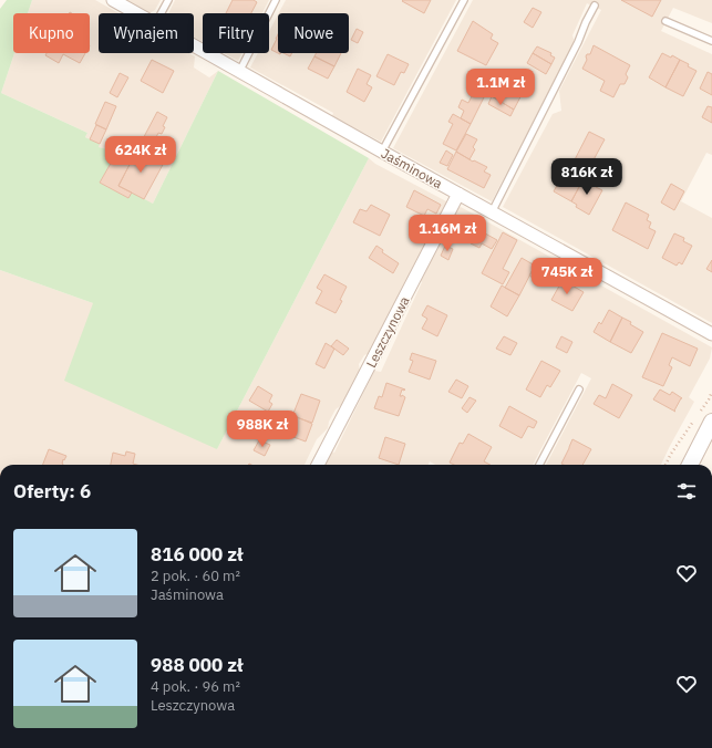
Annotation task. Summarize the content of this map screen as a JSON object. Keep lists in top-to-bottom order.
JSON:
{
  "streets": {
    "street": ["Jaśminowa", "Leszczynowa"]
  },
  "crossings": [
    ["Jaśminowa", "Leszczynowa"]
  ],
  "page": {
    "chip": [
      "Kupno",
      "Wynajem",
      "Filtry",
      "Nowe"
    ],
    "price": [
      "1.1M zł",
      "624K zł",
      "816K zł",
      "1.16M zł",
      "745K zł",
      "988K zł"
    ],
    "heading": "Oferty: 6",
    "list": [
      {
        "name": "816 000 zł",
        "note": "2 pok. · 60 m² · Jaśminowa"
      },
      {
        "name": "988 000 zł",
        "note": "4 pok. · 96 m² · Leszczynowa"
      }
    ]
  }
}
